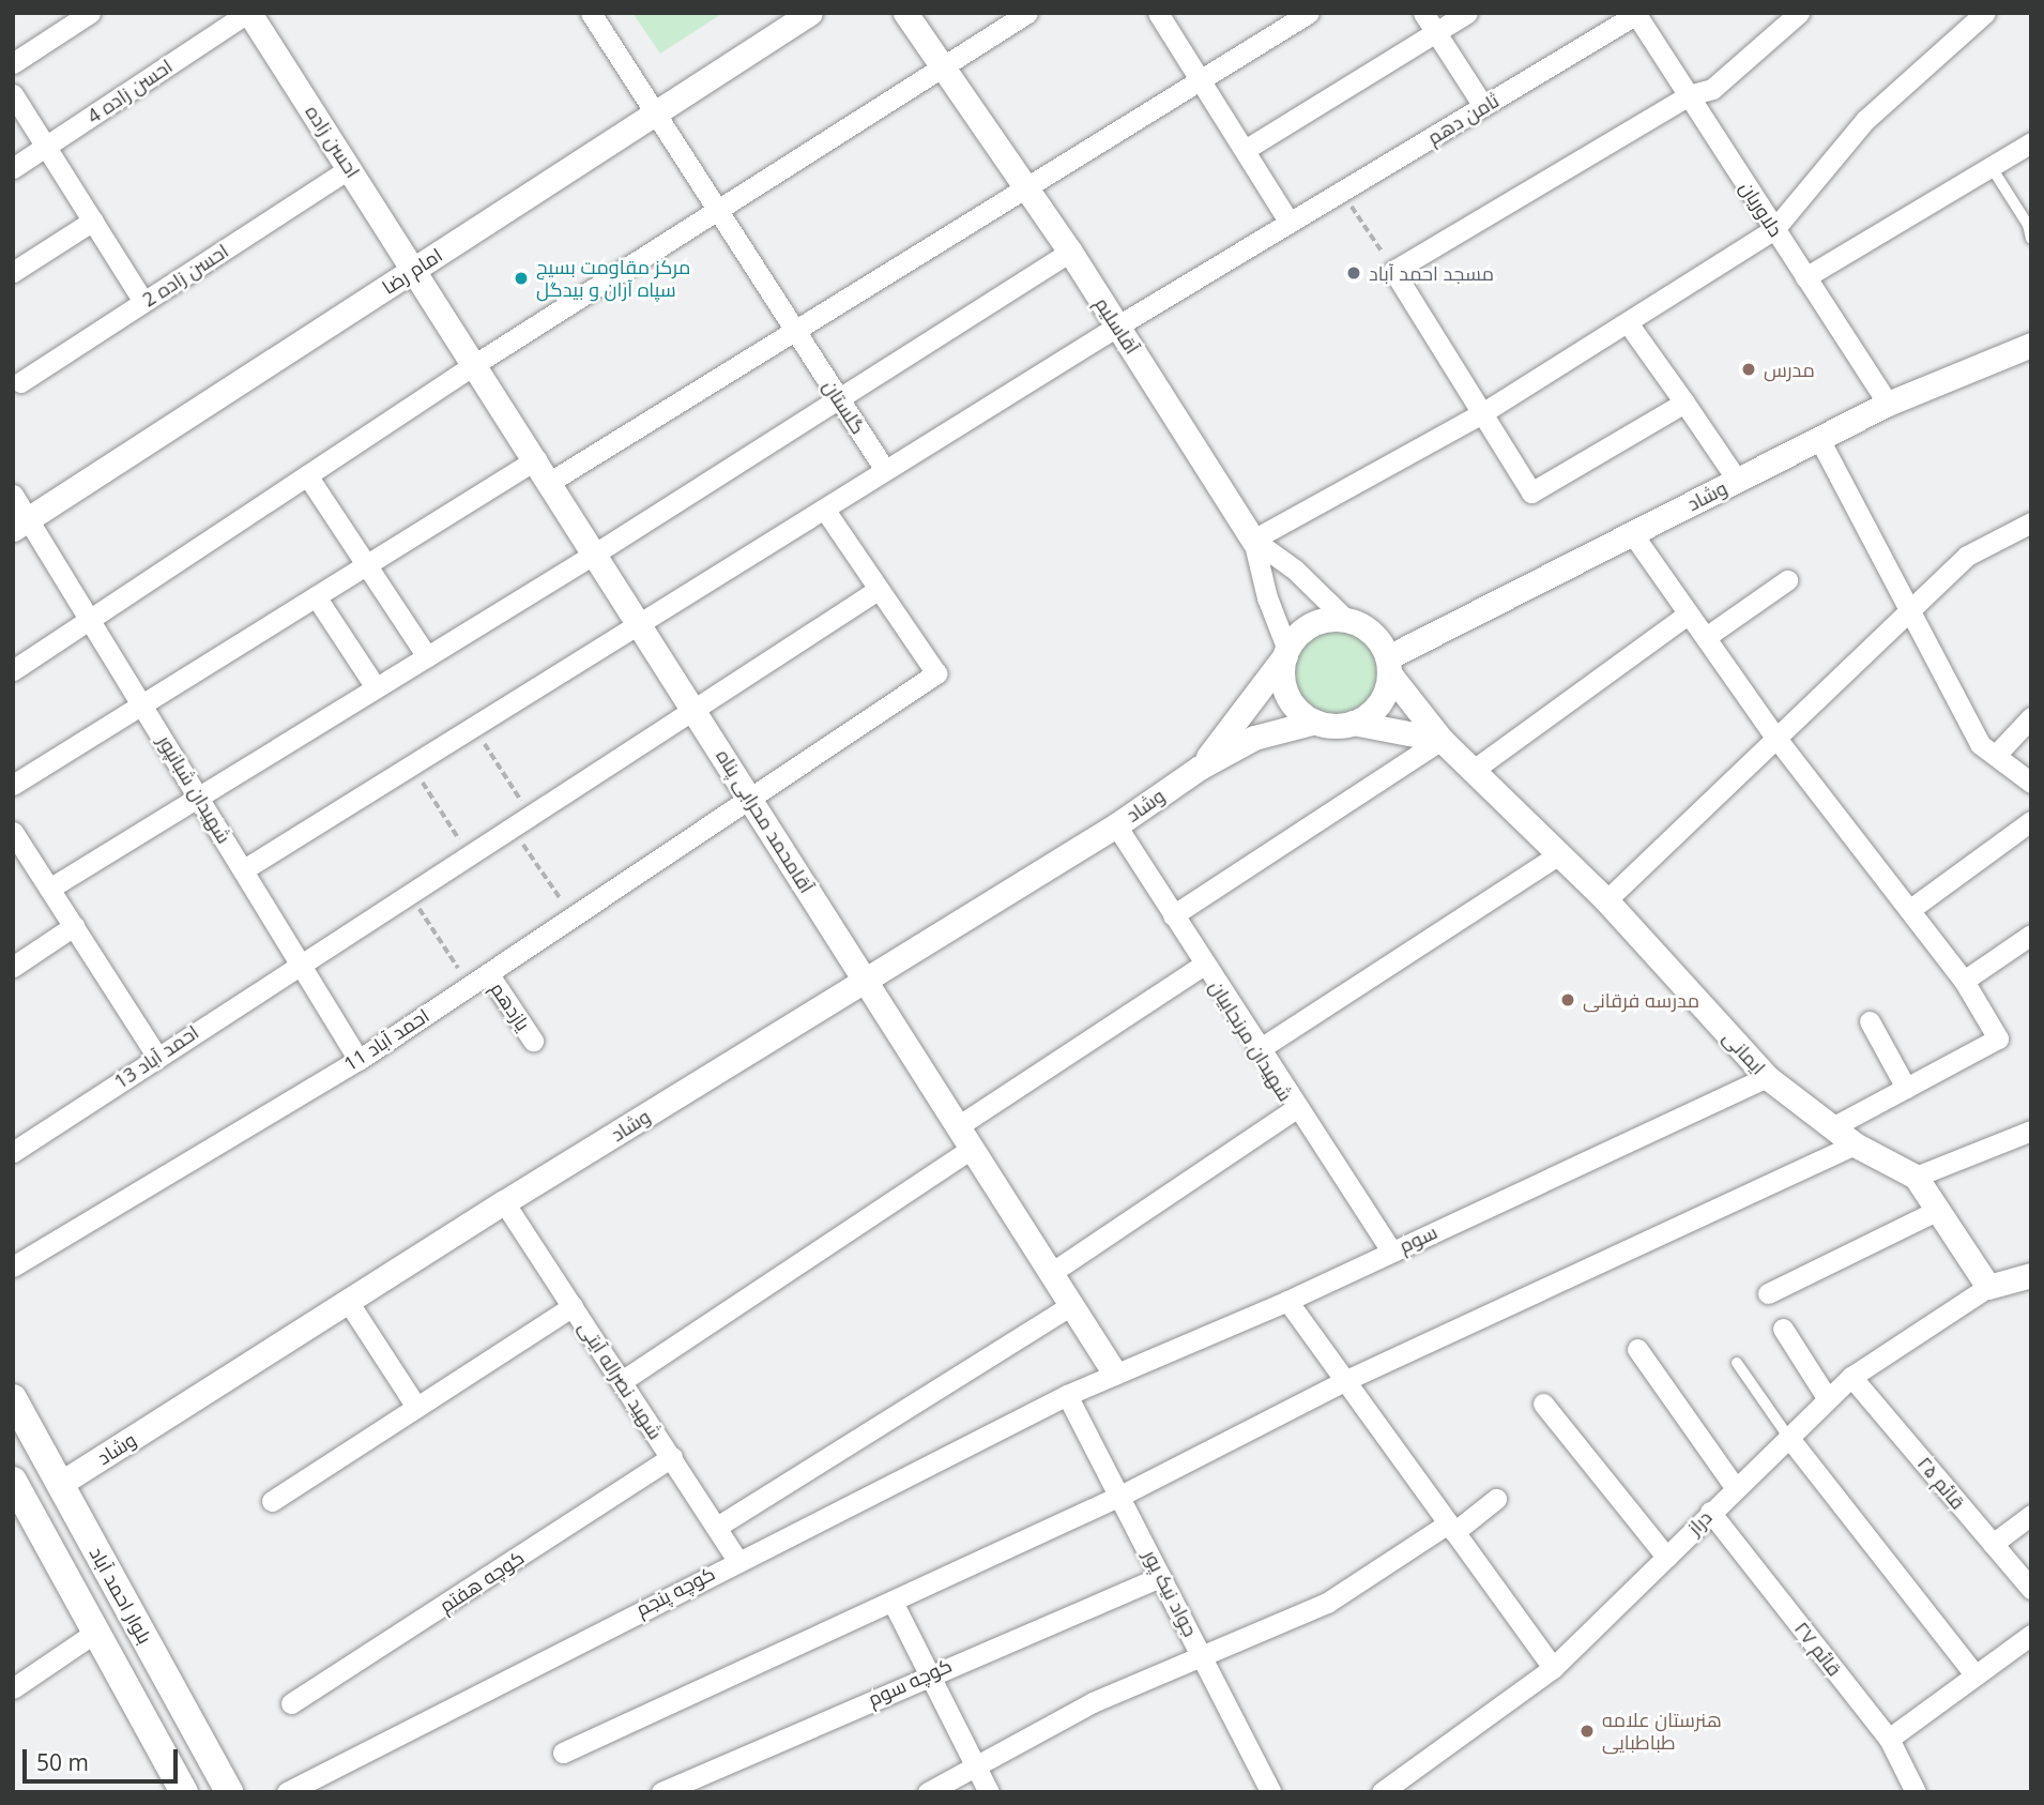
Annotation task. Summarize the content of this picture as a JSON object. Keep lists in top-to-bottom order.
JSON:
{
  "streets": {
    "main road": ["بلوار احمد آباد"],
    "street": [
      "احسن زاده 4",
      "ثامن دهم",
      "احسن زاده",
      "دلاوریان",
      "امام رضا",
      "احسن زاده 2",
      "آقاسلیم",
      "گلستان",
      "وشاد",
      "شهیدان شبانپور",
      "آقامحمد محرابی پناه",
      "یازدهم",
      "احمد آباد 11",
      "شهیدان مرنجابیان",
      "ایمانی",
      "احمد آباد 13",
      "سوم",
      "شهید نصراله آیتی",
      "قائم ۲۵",
      "دراز",
      "کوچه هفتم",
      "کوچه پنجم",
      "جواد نیک پور",
      "قائم ۲۷",
      "کوچه سوم"
    ]
  },
  "crossings": [
    ["احسن زاده 4", "احسن زاده"],
    ["ثامن دهم", "دلاوریان"],
    ["ثامن دهم", "آقاسلیم"],
    ["احسن زاده", "امام رضا"],
    ["احسن زاده", "احسن زاده 2"],
    ["احسن زاده", "آقامحمد محرابی پناه"],
    ["دلاوریان", "وشاد"],
    ["امام رضا", "گلستان"],
    ["امام رضا", "شهیدان شبانپور"],
    ["امام رضا", "آقامحمد محرابی پناه"],
    ["آقاسلیم", "وشاد"],
    ["آقاسلیم", "ایمانی"],
    ["وشاد", "آقامحمد محرابی پناه"],
    ["وشاد", "شهیدان مرنجابیان"],
    ["وشاد", "ایمانی"],
    ["وشاد", "شهید نصراله آیتی"],
    ["وشاد", "بلوار احمد آباد"],
    ["شهیدان شبانپور", "احمد آباد 11"],
    ["شهیدان شبانپور", "احمد آباد 13"],
    ["آقامحمد محرابی پناه", "احمد آباد 11"],
    ["آقامحمد محرابی پناه", "احمد آباد 13"],
    ["آقامحمد محرابی پناه", "سوم"],
    ["یازدهم", "احمد آباد 11"],
    ["احمد آباد 11", "احمد آباد 13"],
    ["شهیدان مرنجابیان", "سوم"],
    ["ایمانی", "سوم"],
    ["ایمانی", "دراز"],
    ["سوم", "کوچه پنجم"],
    ["سوم", "جواد نیک پور"],
    ["شهید نصراله آیتی", "کوچه هفتم"],
    ["شهید نصراله آیتی", "کوچه پنجم"],
    ["قائم ۲۵", "دراز"],
    ["دراز", "قائم ۲۷"],
    ["کوچه پنجم", "جواد نیک پور"],
    ["جواد نیک پور", "کوچه سوم"]
  ],
  "places": [
    "مسجد احمد آباد",
    "مرکز مقاومت بسیج سپاه آران و بیدگل",
    "مدرس",
    "مدرسه فرقانی",
    "هنرستان علامه طباطبایی"
  ],
  "scale_bar": "50 m"
}
